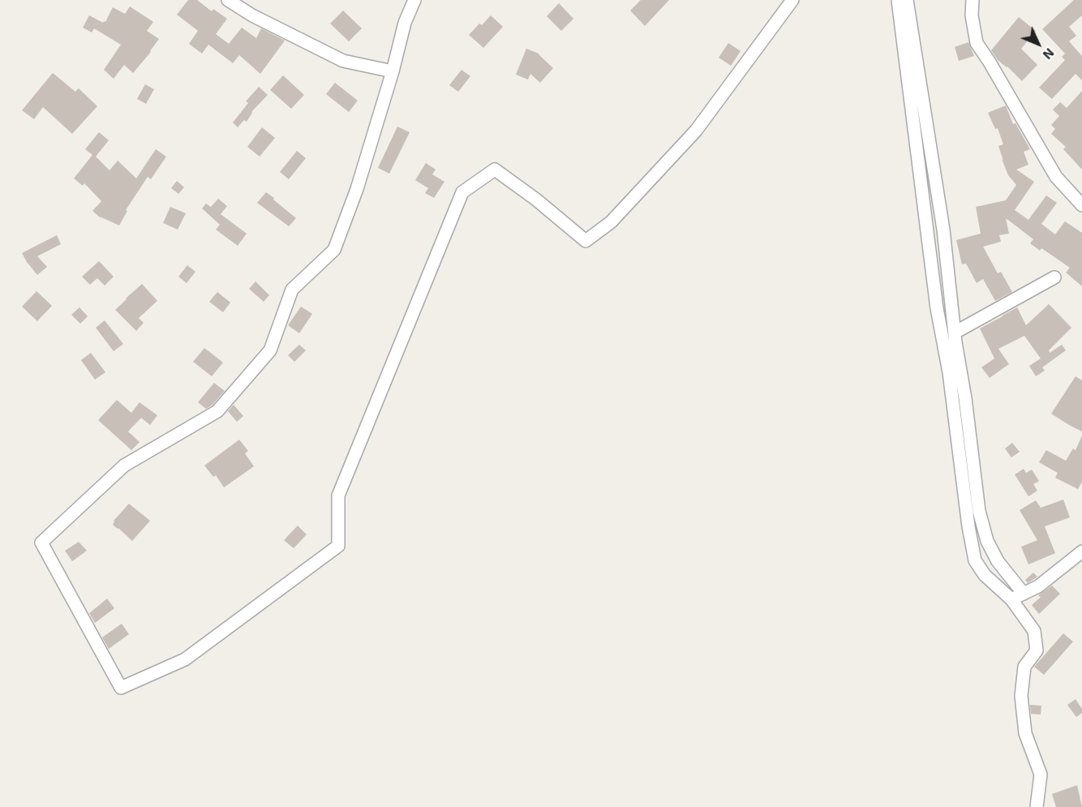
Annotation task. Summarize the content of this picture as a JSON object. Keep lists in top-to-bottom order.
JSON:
{
  "north": "bottom right"
}
